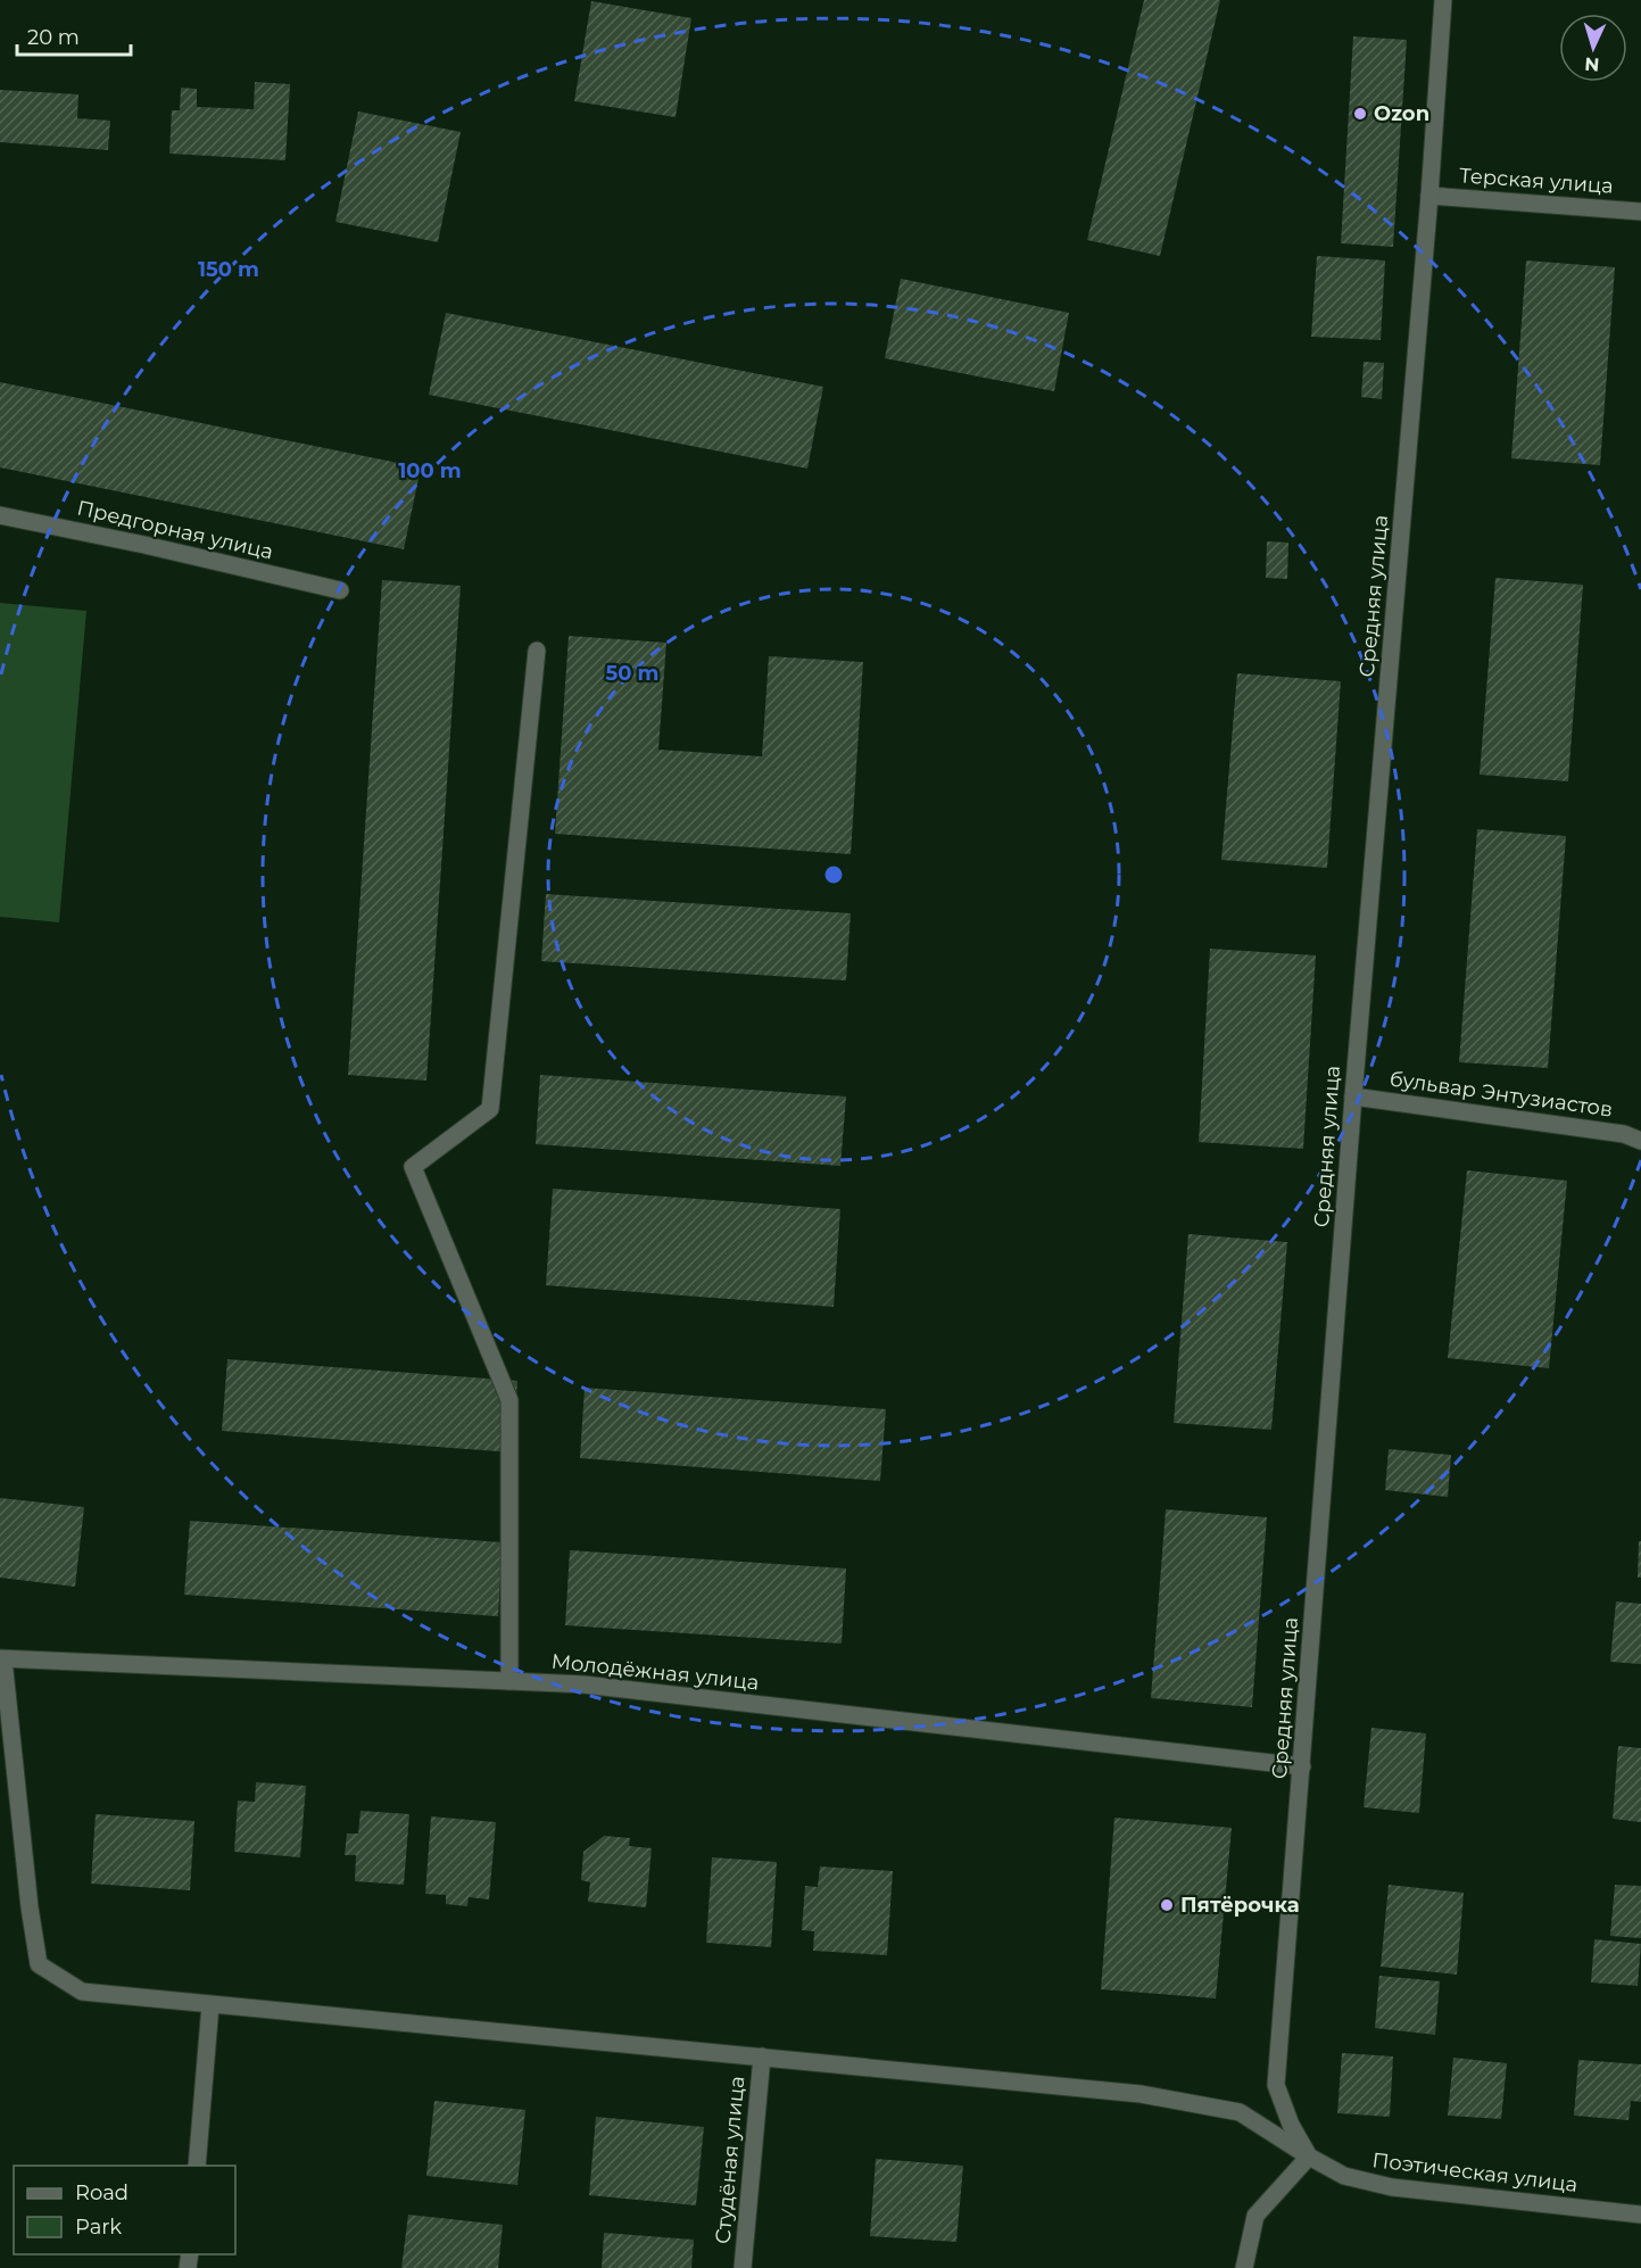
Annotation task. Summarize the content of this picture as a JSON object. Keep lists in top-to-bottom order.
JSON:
{
  "streets": {
    "street": [
      "Терская улица",
      "Предгорная улица",
      "Средняя улица",
      "бульвар Энтузиастов",
      "Молодёжная улица",
      "Студёная улица",
      "Поэтическая улица"
    ]
  },
  "crossings": [
    ["Терская улица", "Средняя улица"],
    ["Средняя улица", "бульвар Энтузиастов"],
    ["Средняя улица", "Молодёжная улица"],
    ["Средняя улица", "Поэтическая улица"],
    ["Молодёжная улица", "Поэтическая улица"],
    ["Студёная улица", "Поэтическая улица"]
  ],
  "places": ["Ozon", "Пятёрочка"],
  "legend": ["Road", "Park"],
  "scale_bar": "20 m",
  "north": "bottom",
  "rings": ["150 m", "100 m", "50 m"]
}
